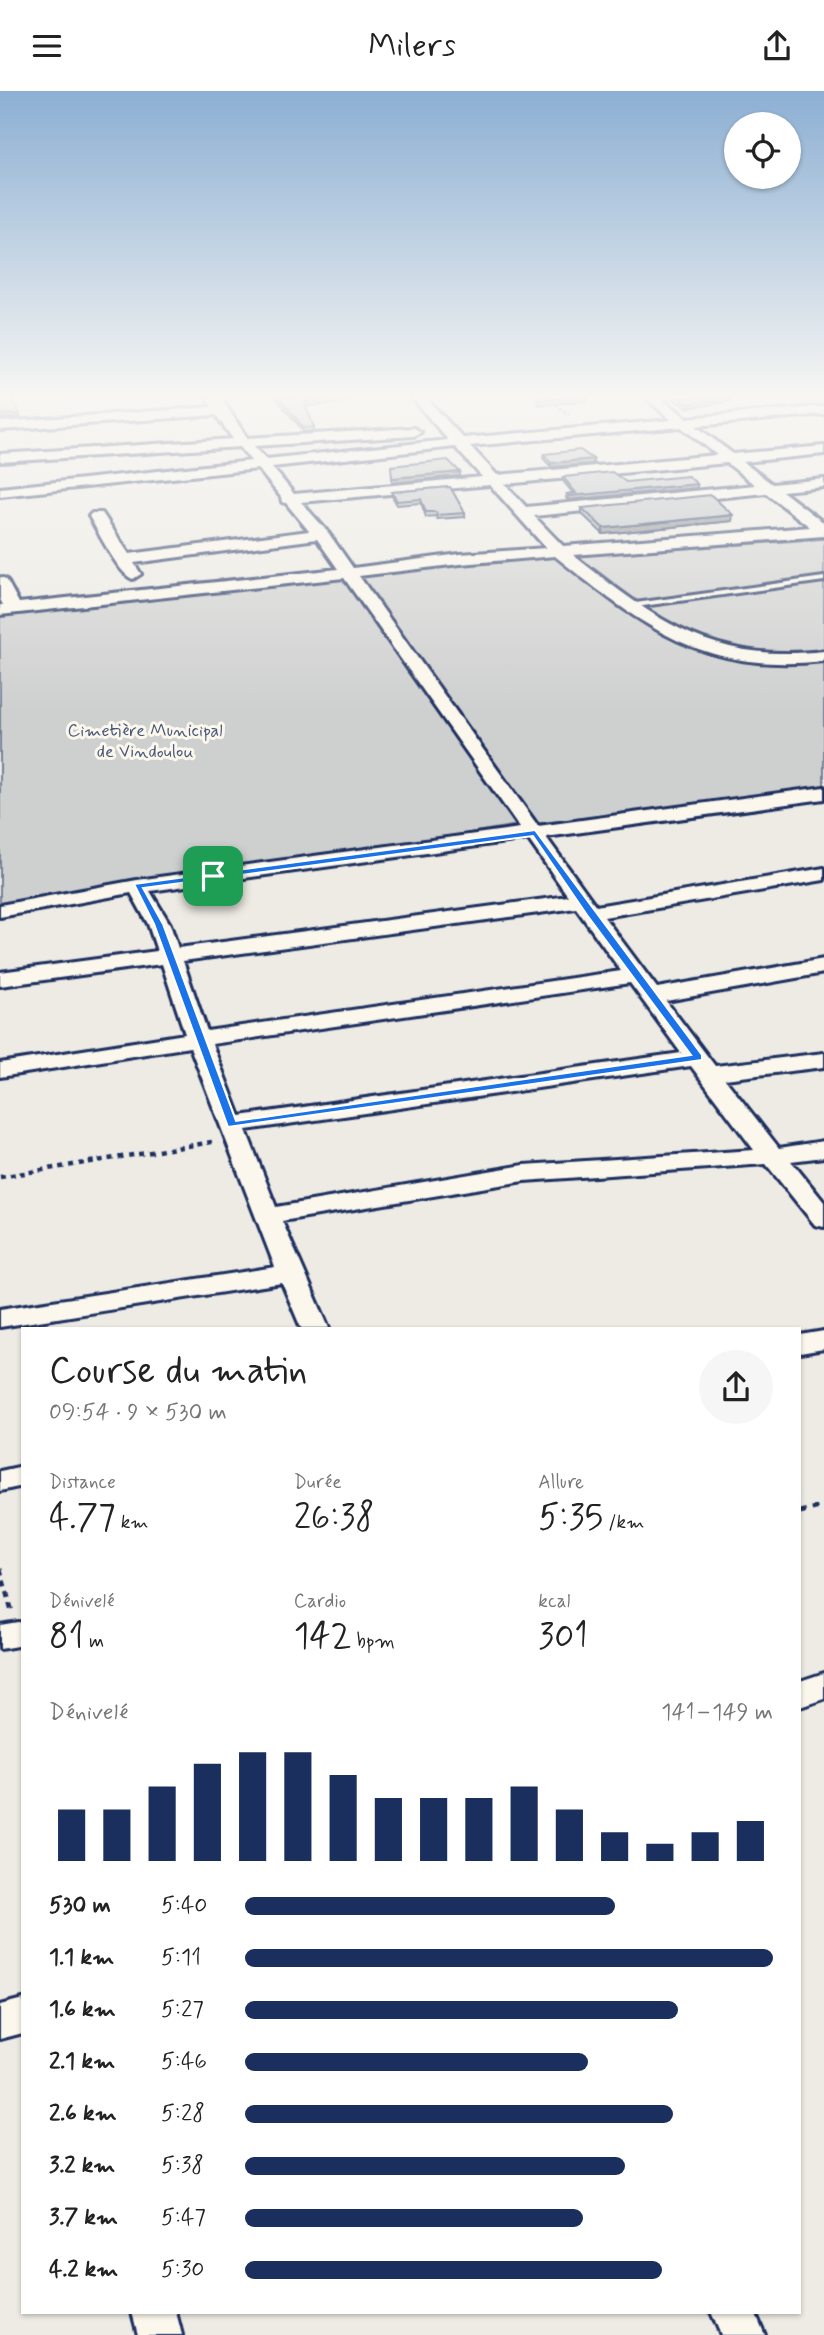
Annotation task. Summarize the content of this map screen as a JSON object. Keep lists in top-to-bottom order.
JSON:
{
  "parks": ["Cimetière Municipal de Vindoulou"],
  "page": {
    "header": "Milers",
    "heading": ["Course du matin", "09:54 · 9 × 530 m"],
    "stats": [
      ["Distance", "4.77 km"],
      ["Durée", "26:38"],
      ["Allure", "5:35 /km"],
      ["Dénivelé", "81 m"],
      ["Cardio", "142 bpm"],
      ["kcal", "301"]
    ],
    "chart": ["Dénivelé", "141–149 m"],
    "list": [
      {
        "name": "530 m",
        "note": "5:40"
      },
      {
        "name": "1.1 km",
        "note": "5:11"
      },
      {
        "name": "1.6 km",
        "note": "5:27"
      },
      {
        "name": "2.1 km",
        "note": "5:46"
      },
      {
        "name": "2.6 km",
        "note": "5:28"
      },
      {
        "name": "3.2 km",
        "note": "5:38"
      },
      {
        "name": "3.7 km",
        "note": "5:47"
      },
      {
        "name": "4.2 km",
        "note": "5:30"
      }
    ]
  }
}
